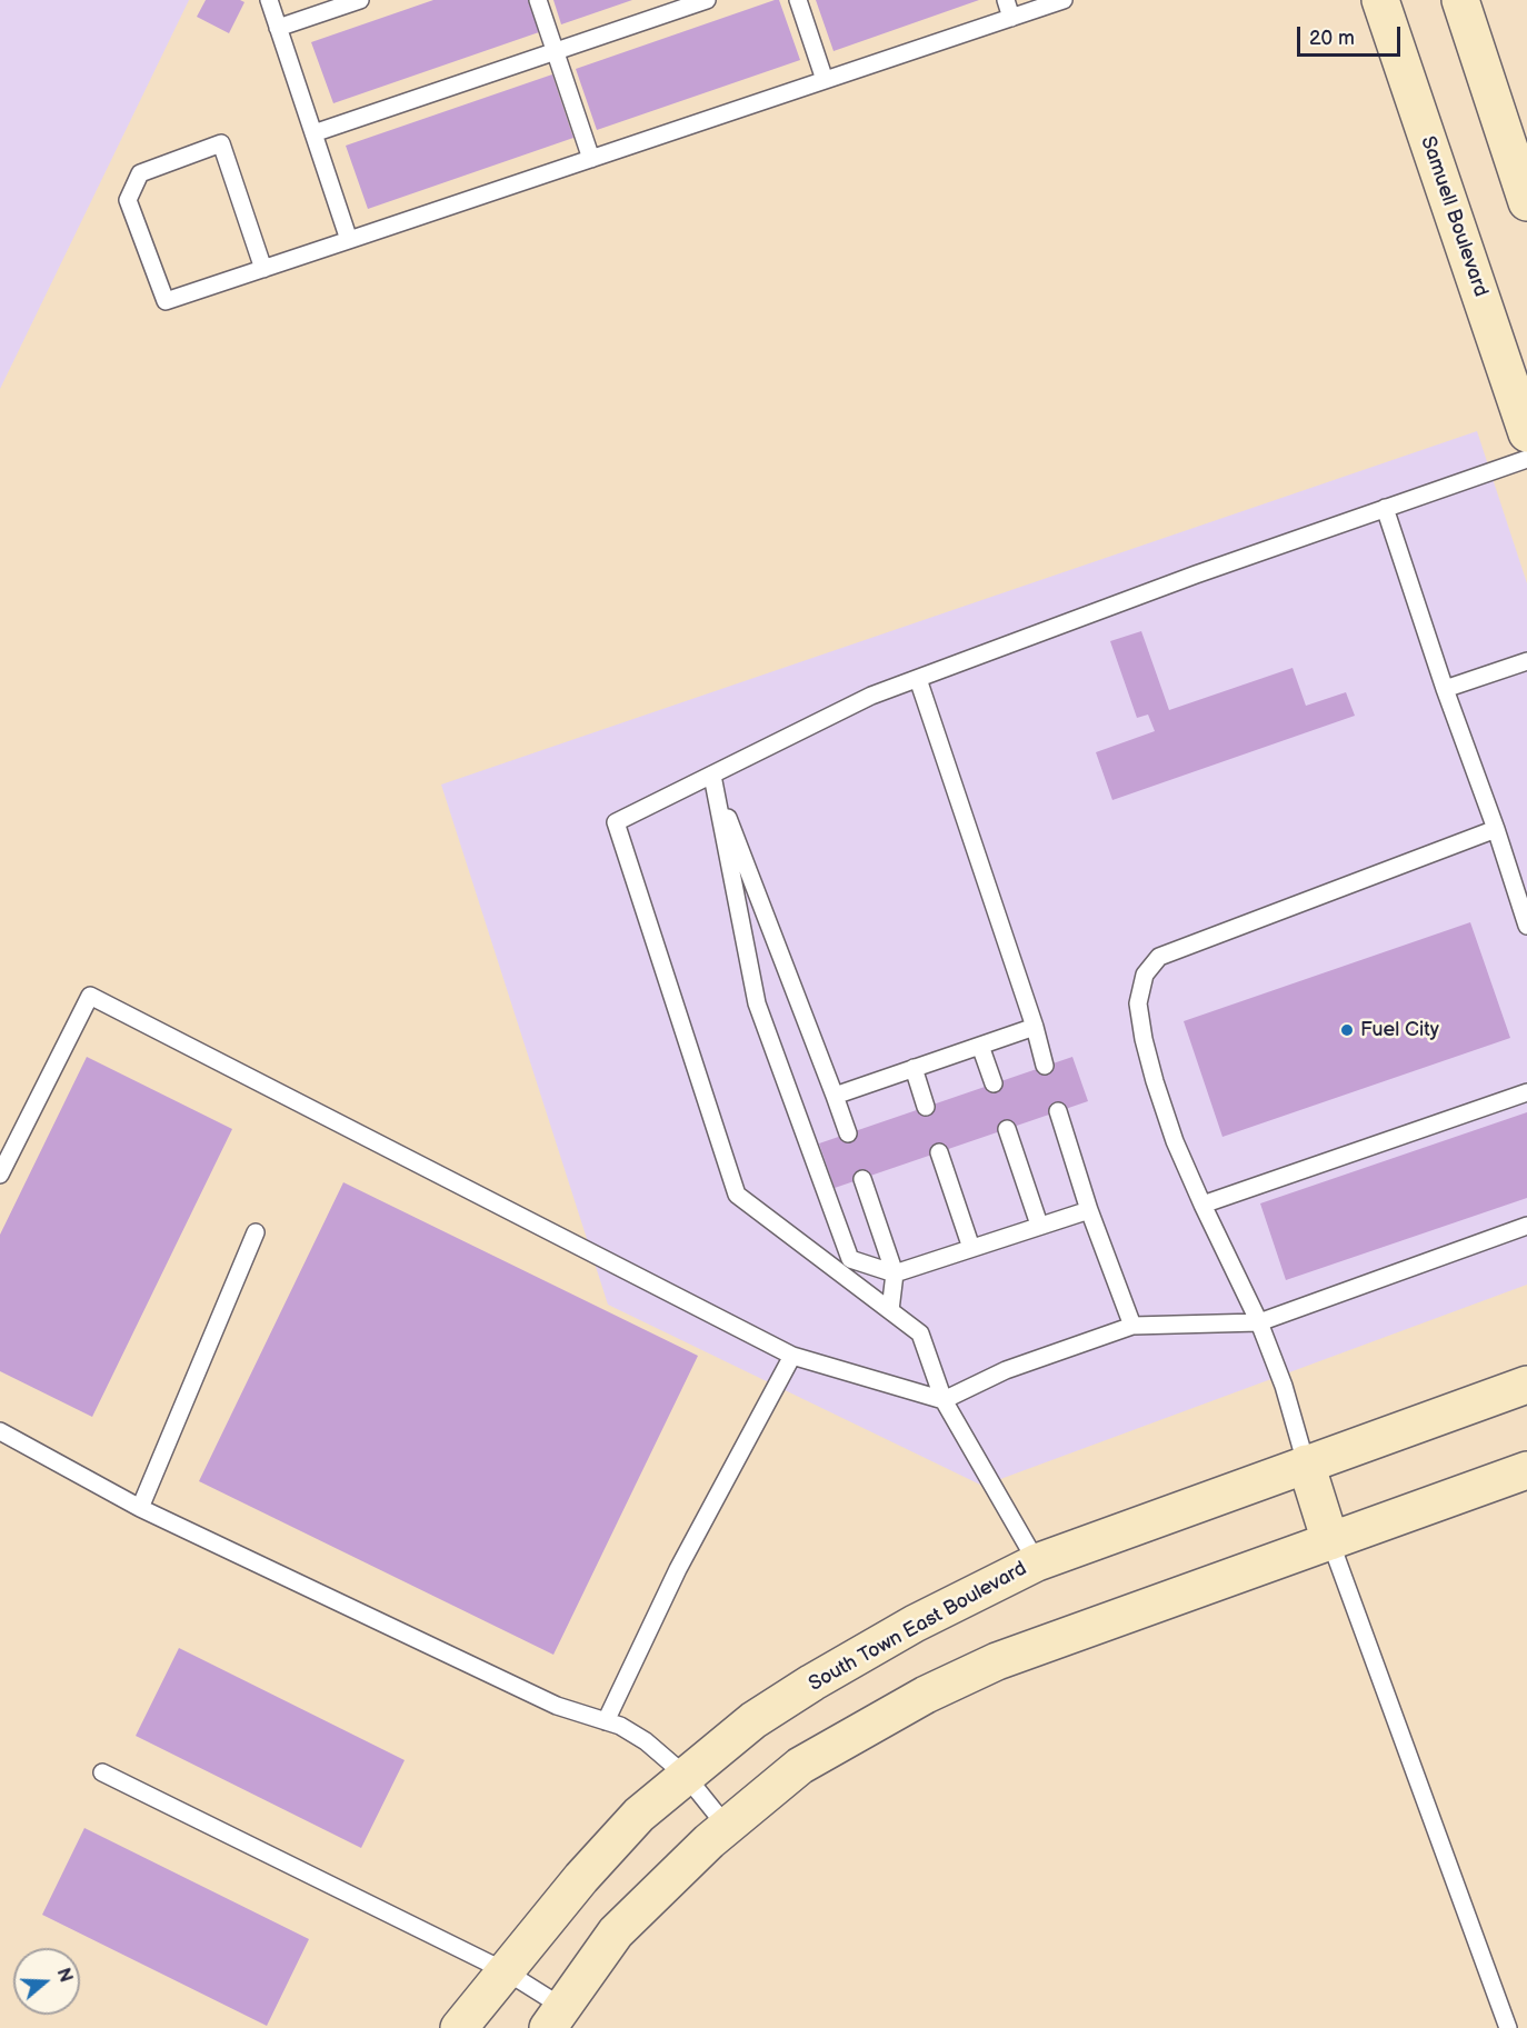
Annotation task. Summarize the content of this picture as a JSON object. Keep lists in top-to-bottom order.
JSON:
{
  "streets": {
    "main road": ["Samuell Boulevard", "South Town East Boulevard"]
  },
  "places": ["Fuel City"],
  "scale_bar": "20 m",
  "north": "right"
}
